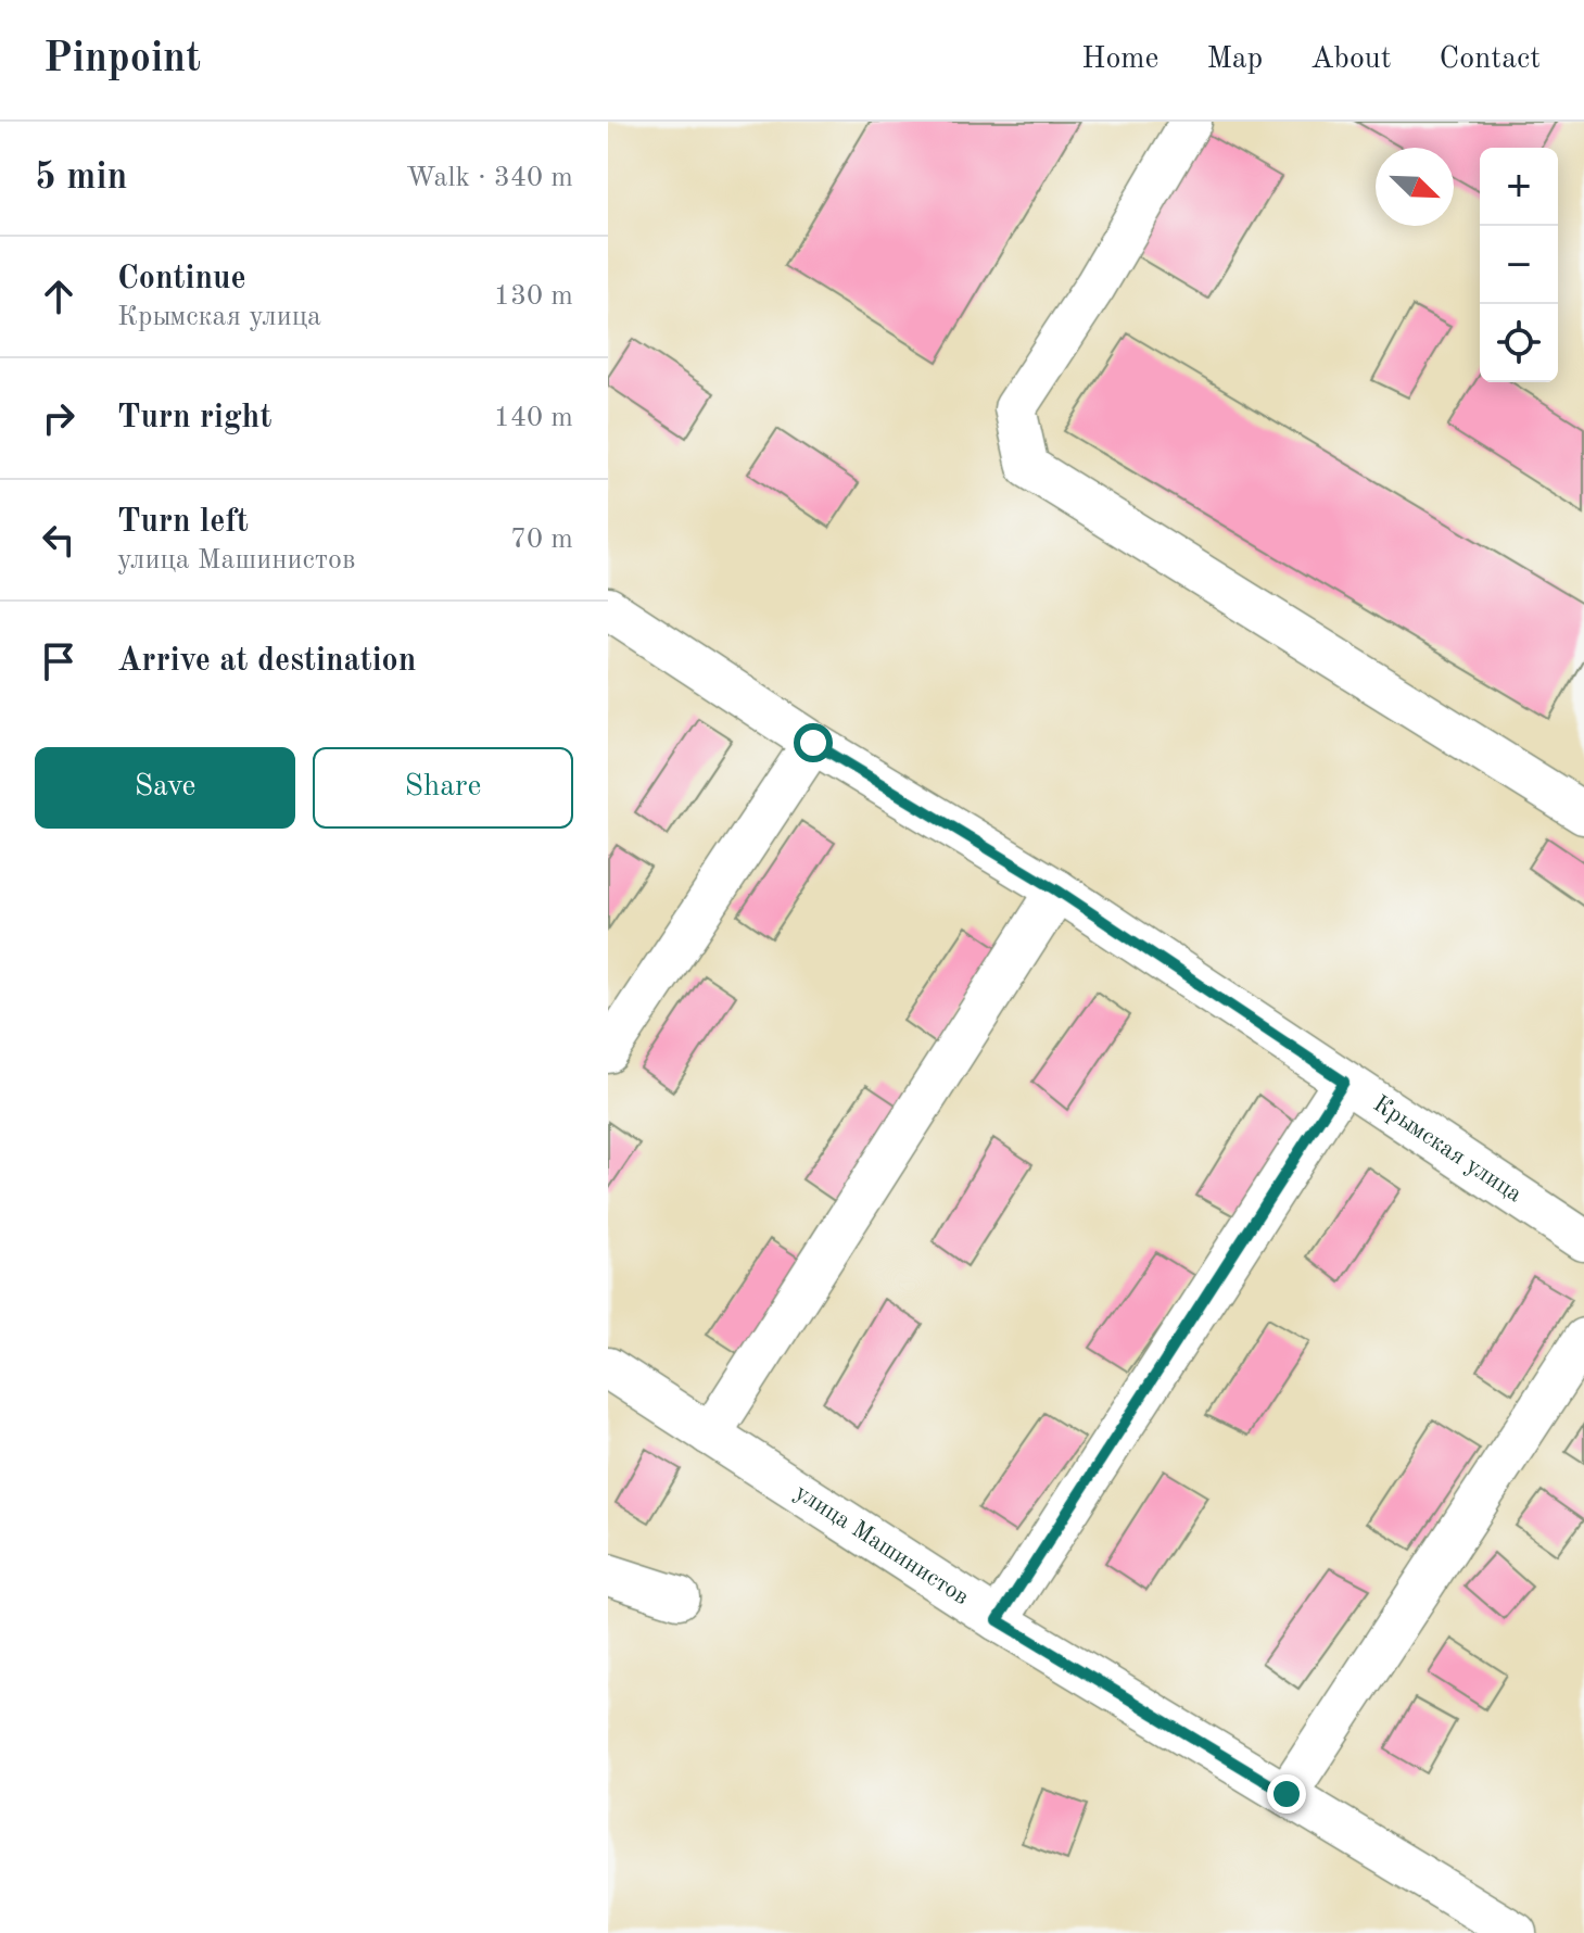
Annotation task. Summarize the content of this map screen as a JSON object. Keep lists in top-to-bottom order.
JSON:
{
  "streets": {
    "street": ["Крымская улица", "улица Машинистов"]
  },
  "north": "bottom right",
  "page": {
    "header": "Pinpoint",
    "nav": [
      "Home",
      "Map",
      "About",
      "Contact"
    ],
    "heading": ["5 min", "Walk · 340 m"],
    "map_buttons": ["+", "−"],
    "list": [
      ["Continue", "Крымская улица", "130 m"],
      ["Turn right", "140 m"],
      ["Turn left", "улица Машинистов", "70 m"],
      "Arrive at destination"
    ],
    "buttons": ["Save", "Share"]
  }
}
